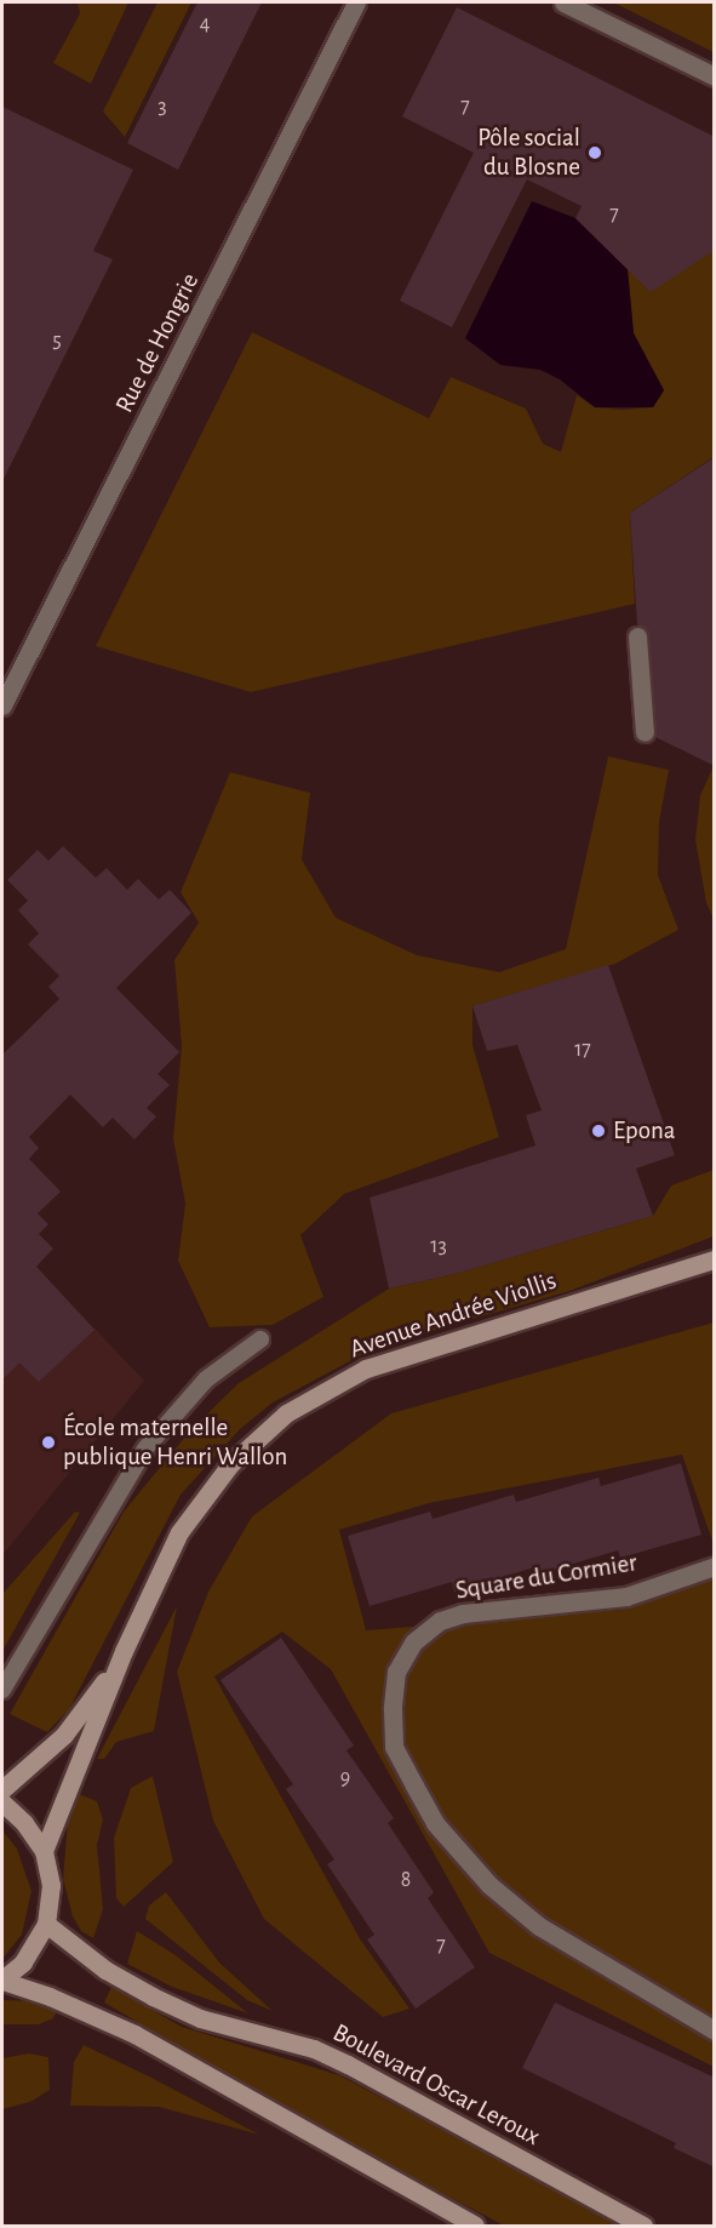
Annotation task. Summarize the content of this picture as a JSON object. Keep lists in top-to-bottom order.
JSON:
{
  "streets": {
    "main road": ["Avenue Andrée Viollis", "Boulevard Oscar Leroux"],
    "street": ["Rue de Hongrie", "Square du Cormier"]
  },
  "places": ["Pôle social du Blosne", "Epona", "École maternelle publique Henri Wallon"],
  "house_numbers": [
    "4",
    "3",
    "7",
    "7",
    "5",
    "17",
    "13",
    "9",
    "8",
    "7"
  ]
}
